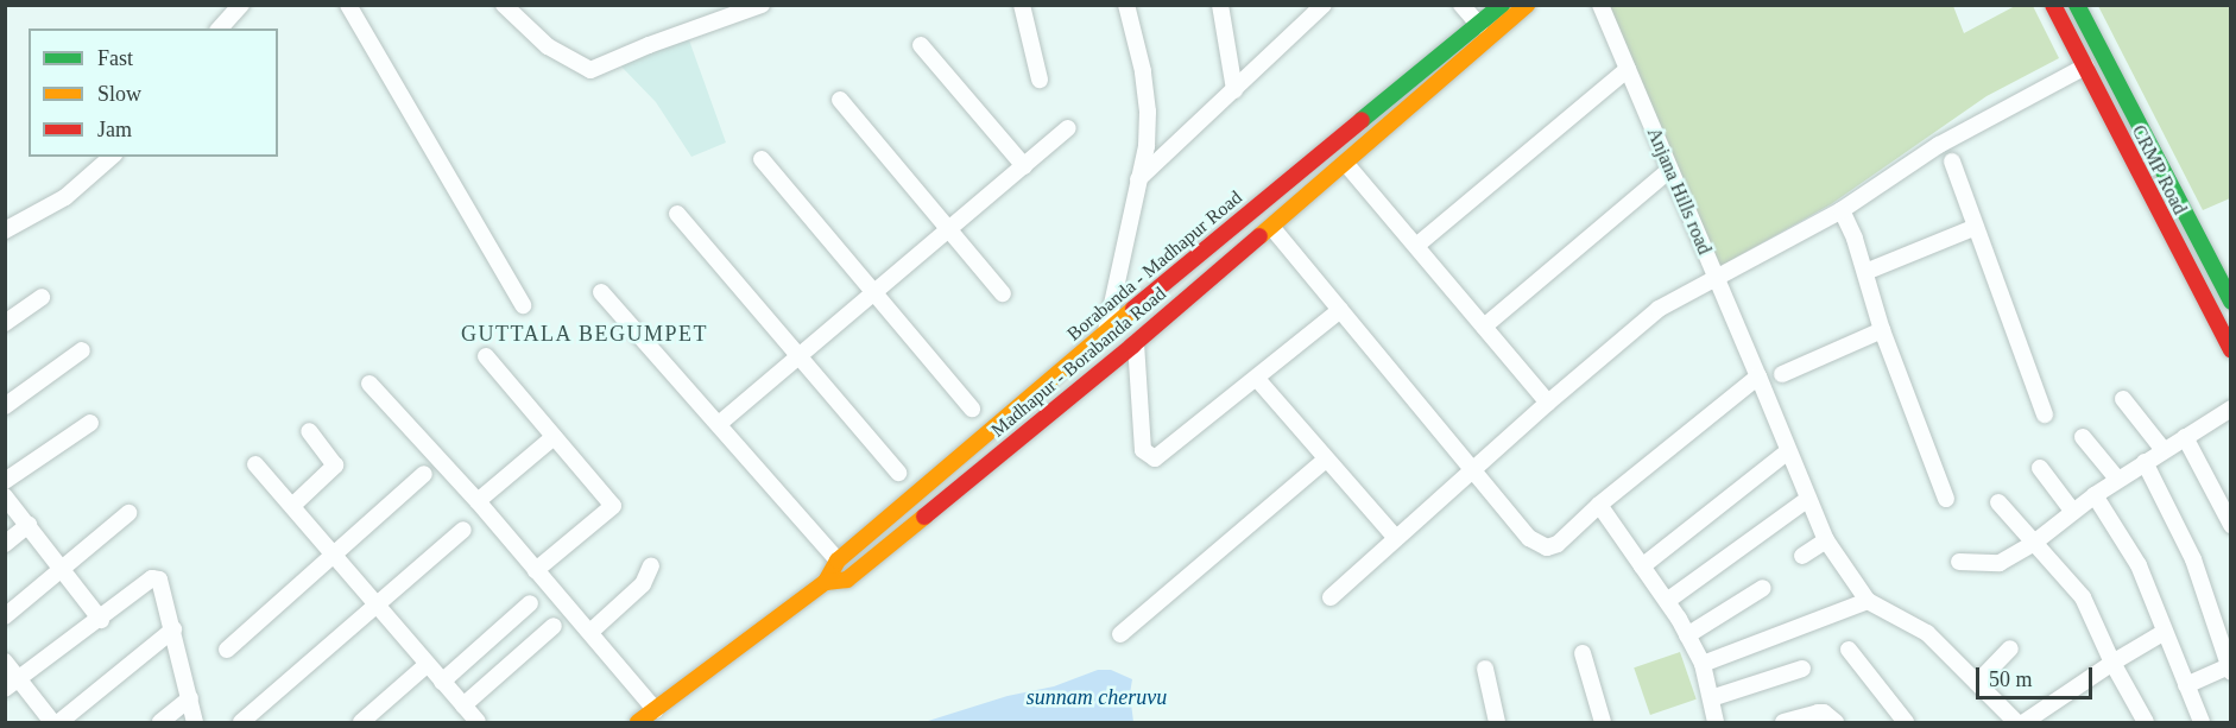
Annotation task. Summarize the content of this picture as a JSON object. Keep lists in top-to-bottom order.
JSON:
{
  "streets": {
    "street": [
      "CRMP Road",
      "Anjana Hills road",
      "Borabanda - Madhapur Road",
      "Madhapur - Borabanda Road"
    ]
  },
  "districts": ["GUTTALA BEGUMPET"],
  "water": ["sunnam cheruvu"],
  "legend": ["Fast", "Slow", "Jam"],
  "scale_bar": "50 m"
}
